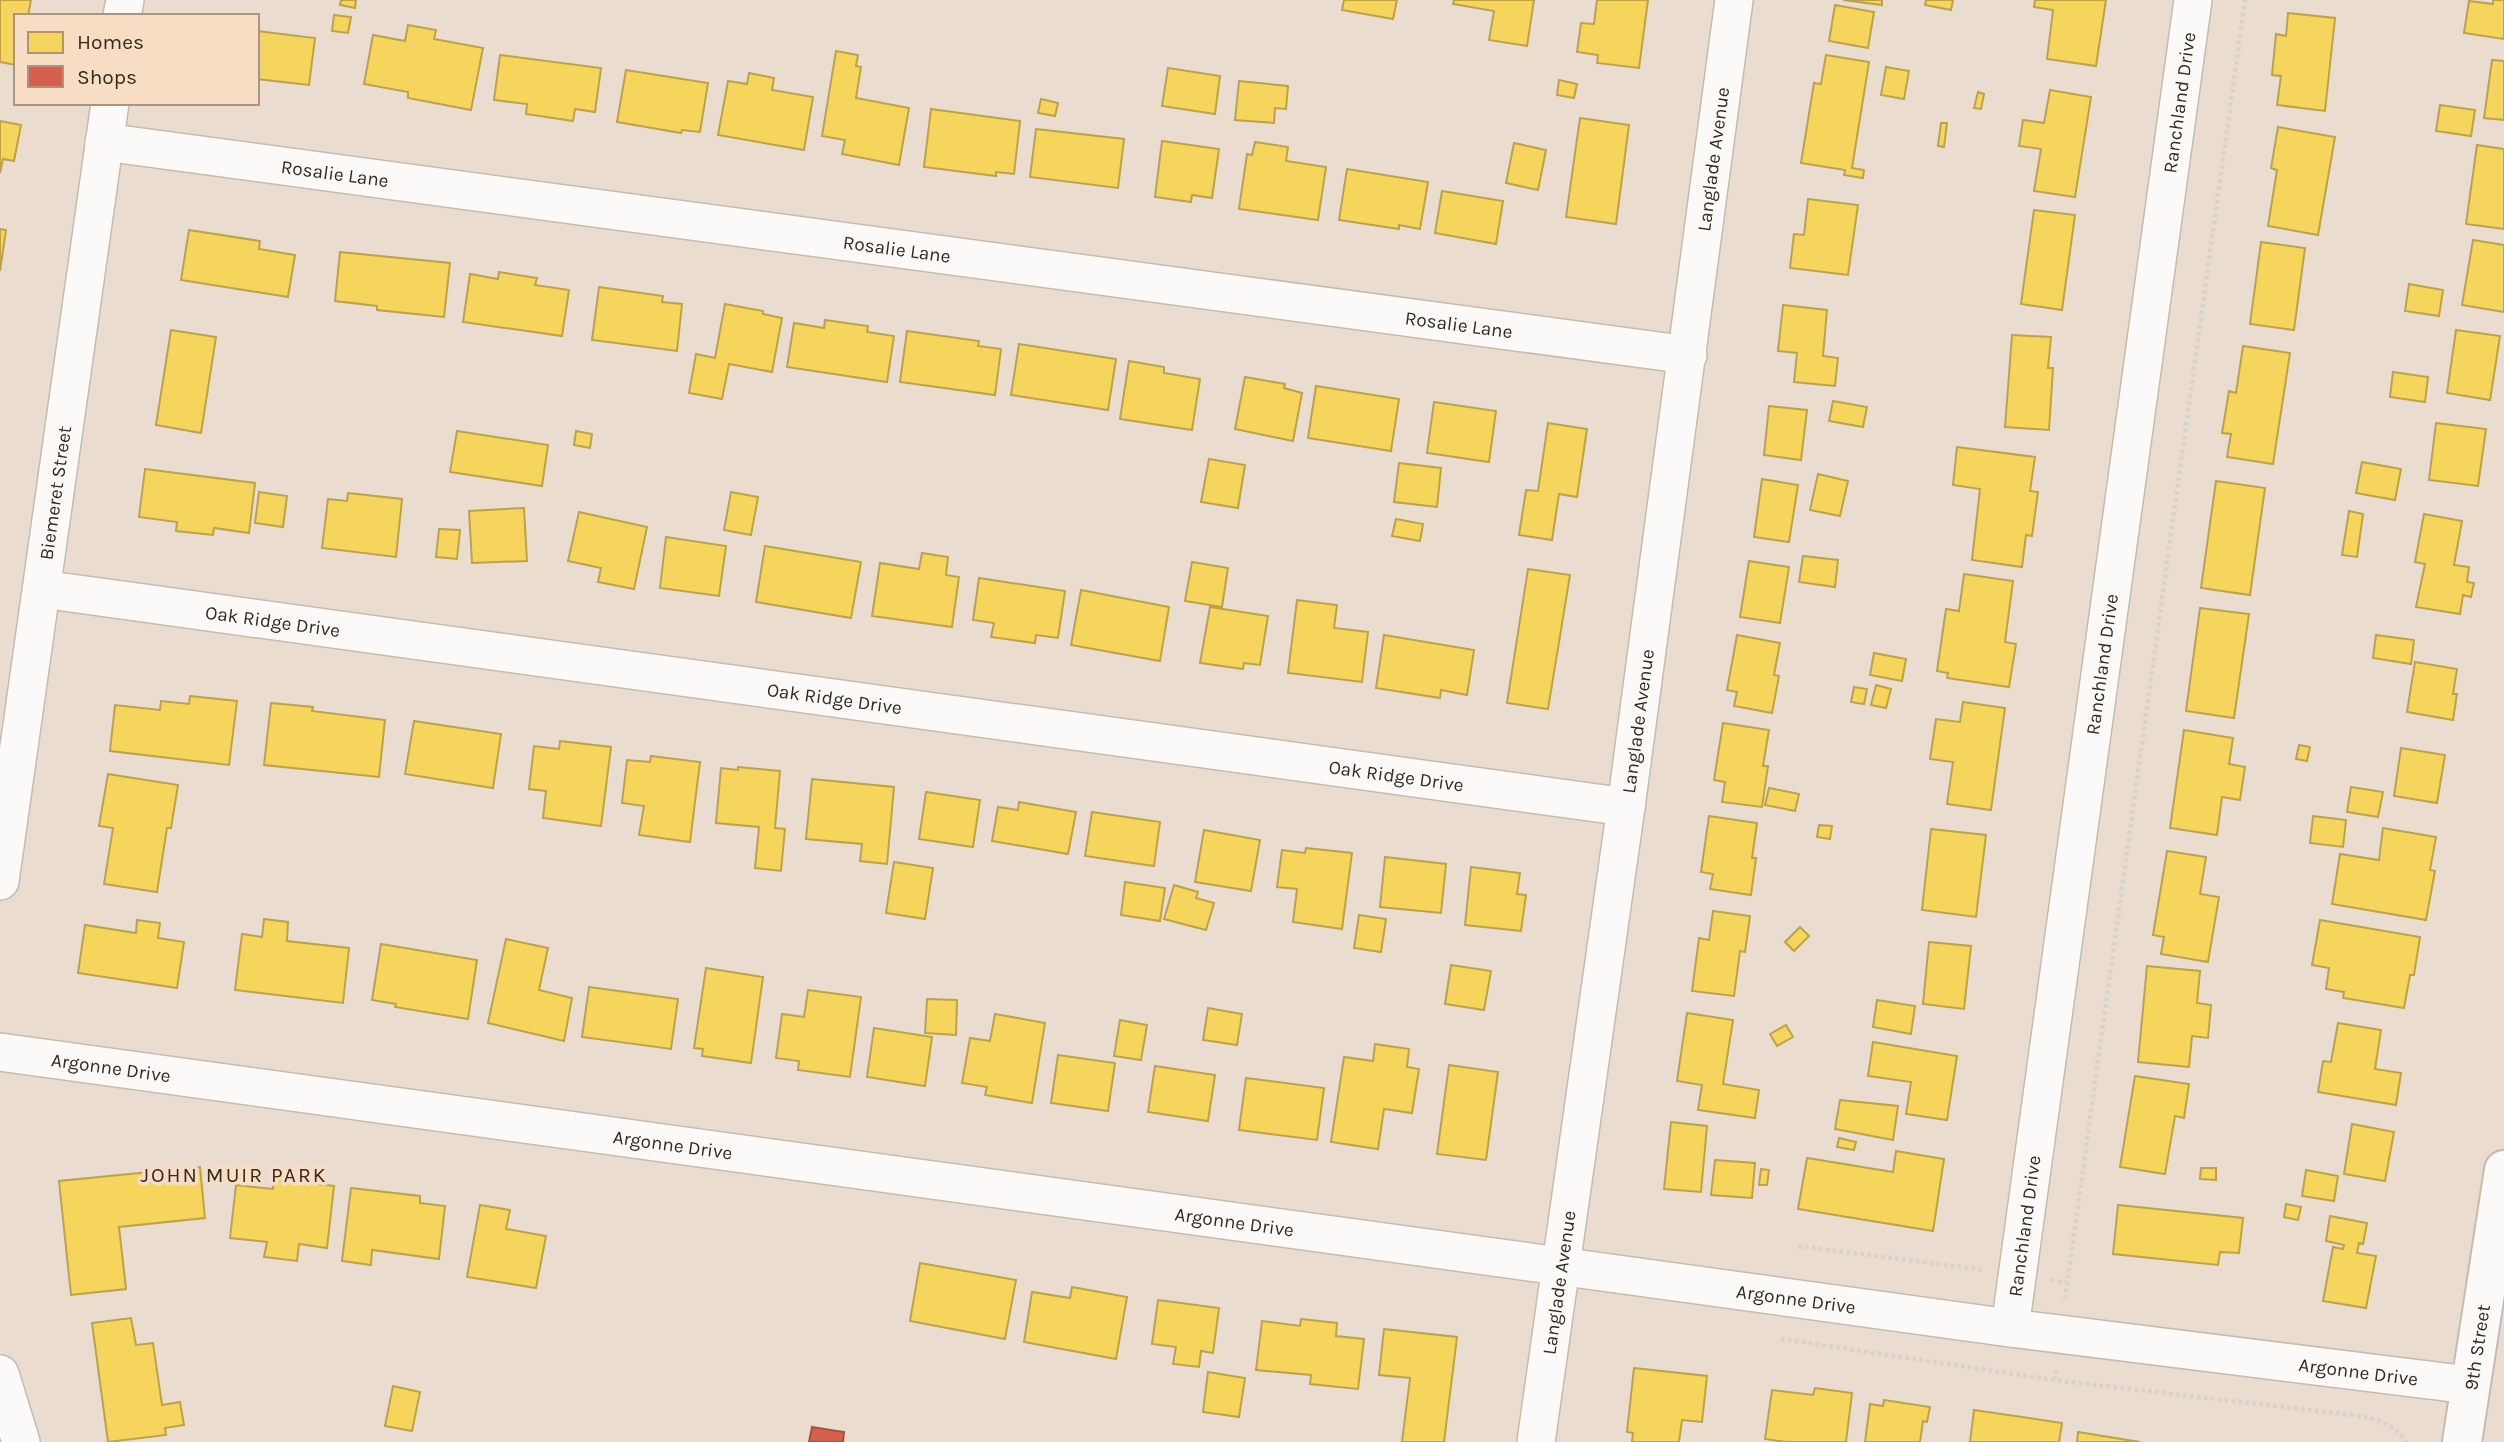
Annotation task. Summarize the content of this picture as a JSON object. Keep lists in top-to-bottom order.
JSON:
{
  "streets": {
    "street": [
      "Ranchland Drive",
      "Langlade Avenue",
      "Rosalie Lane",
      "Biemeret Street",
      "Oak Ridge Drive",
      "Argonne Drive",
      "9th Street"
    ]
  },
  "crossings": [
    ["Ranchland Drive", "Argonne Drive"],
    ["Langlade Avenue", "Rosalie Lane"],
    ["Langlade Avenue", "Oak Ridge Drive"],
    ["Langlade Avenue", "Argonne Drive"],
    ["Rosalie Lane", "Biemeret Street"],
    ["Biemeret Street", "Oak Ridge Drive"],
    ["Argonne Drive", "9th Street"]
  ],
  "districts": ["JOHN MUIR PARK"],
  "legend": ["Homes", "Shops"]
}
